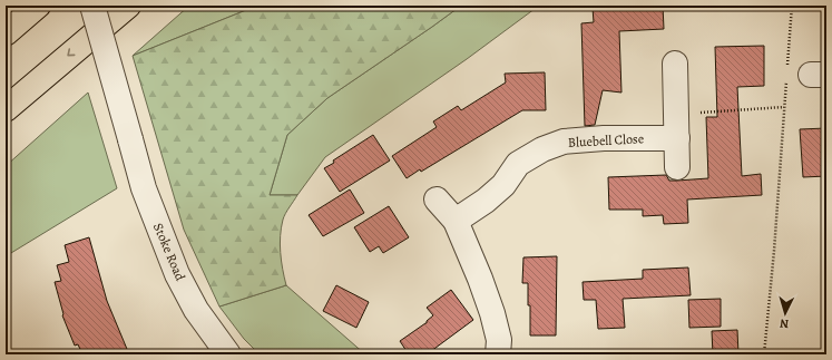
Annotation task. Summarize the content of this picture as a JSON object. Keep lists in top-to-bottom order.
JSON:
{
  "streets": {
    "street": ["Bluebell Close", "Stoke Road"]
  },
  "north": "bottom"
}
